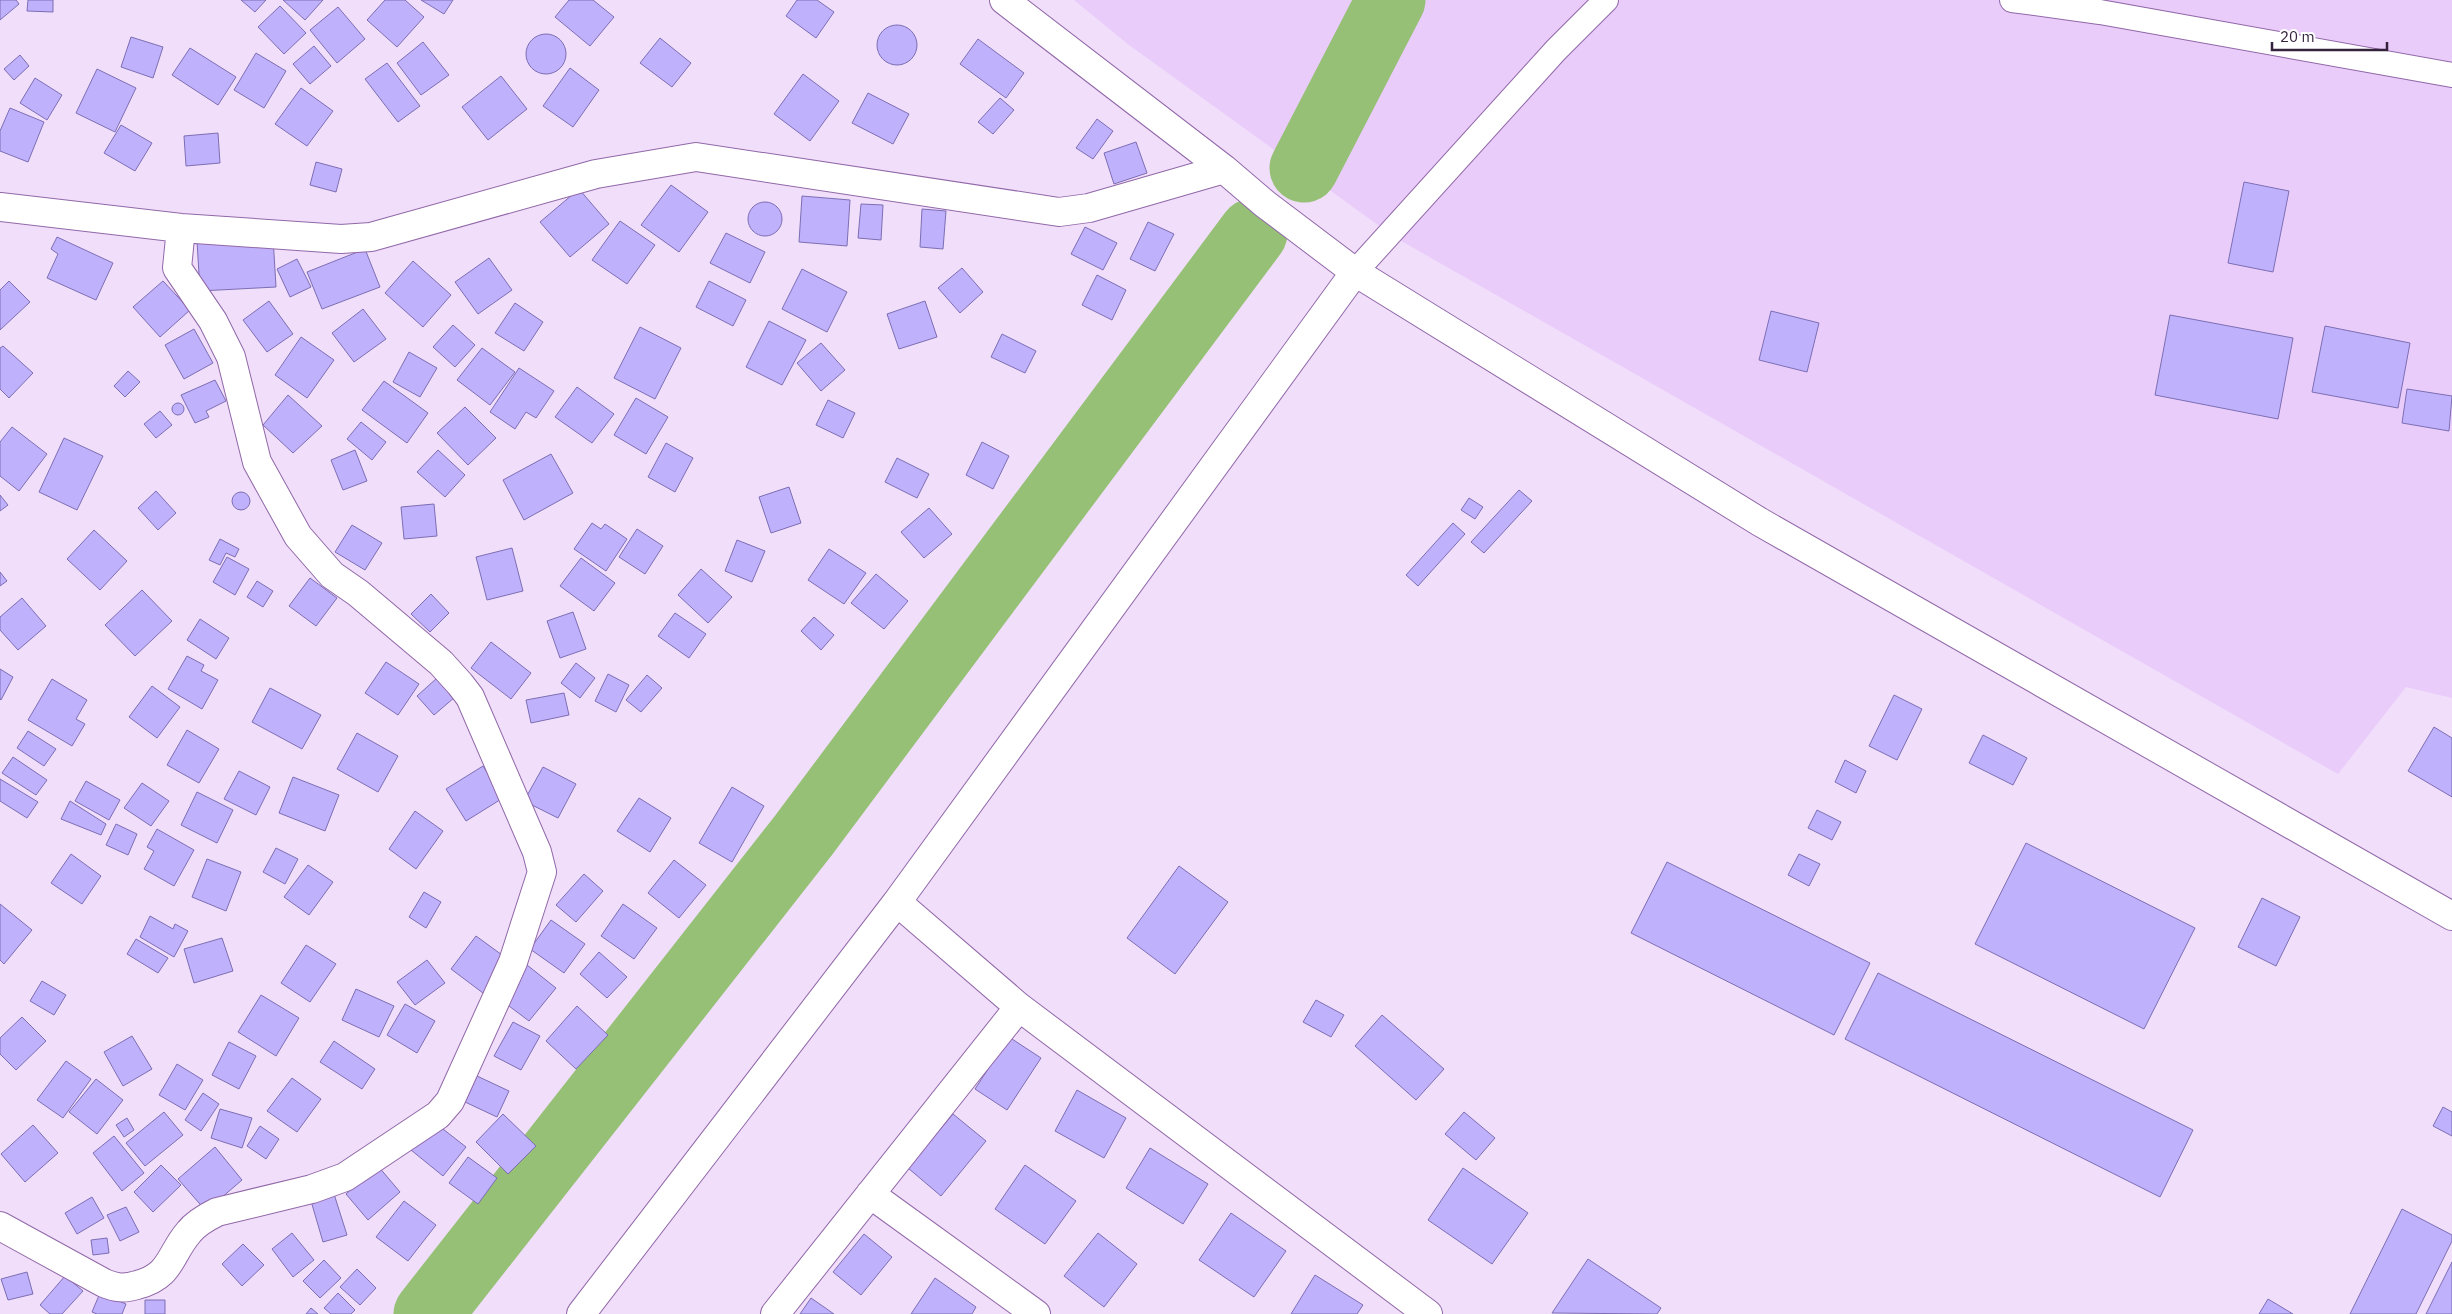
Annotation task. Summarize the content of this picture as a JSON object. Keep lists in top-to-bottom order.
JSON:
{
  "scale_bar": "20 m"
}
